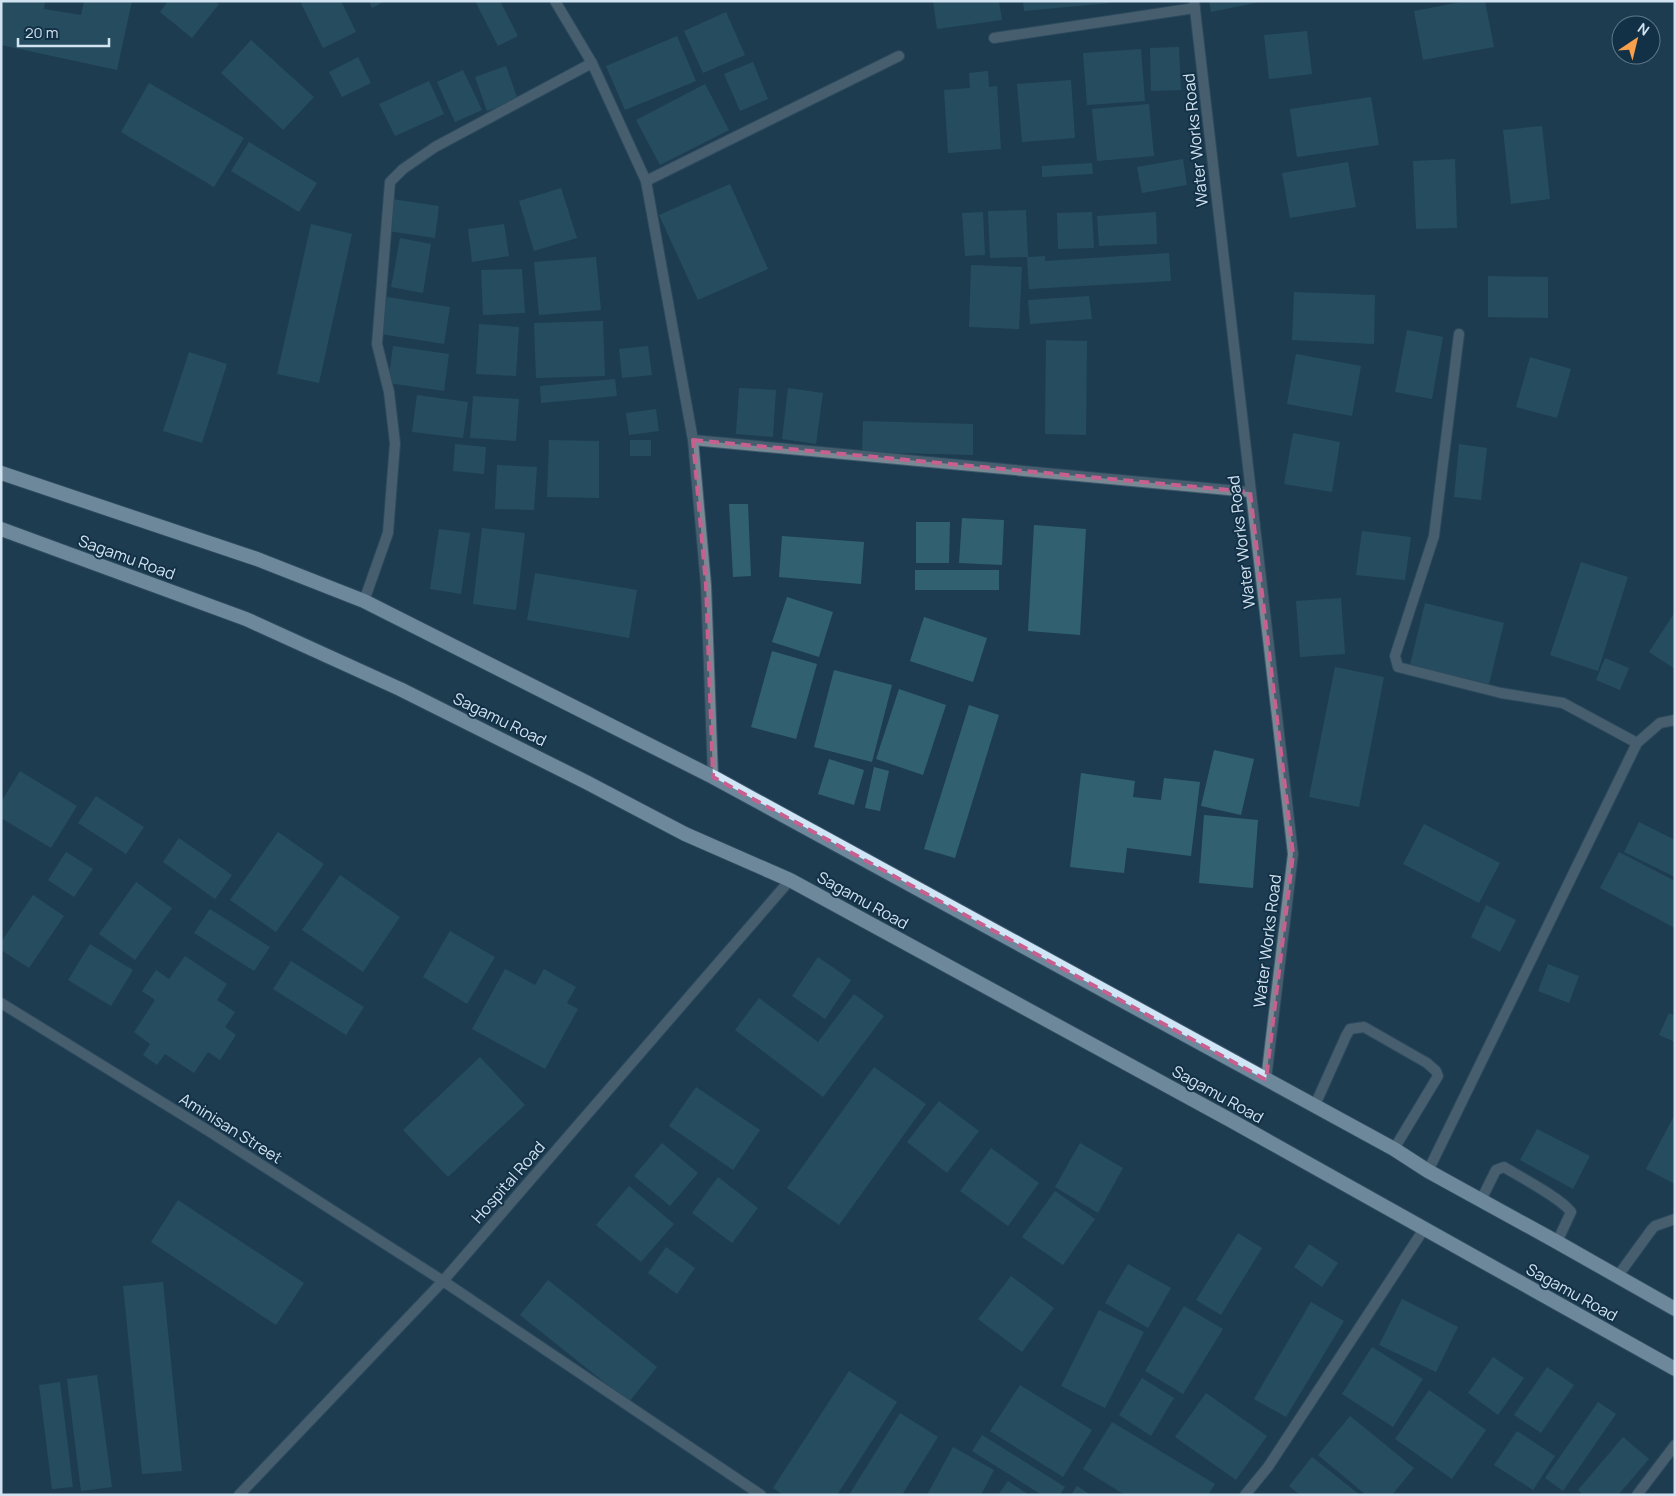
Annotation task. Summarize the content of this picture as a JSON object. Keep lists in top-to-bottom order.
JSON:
{
  "streets": {
    "highway": ["Sagamu Road"],
    "street": ["Water Works Road", "Aminisan Street", "Hospital Road"]
  },
  "crossings": [
    ["Sagamu Road", "Hospital Road"],
    ["Aminisan Street", "Hospital Road"]
  ],
  "scale_bar": "20 m",
  "north": "top right"
}
